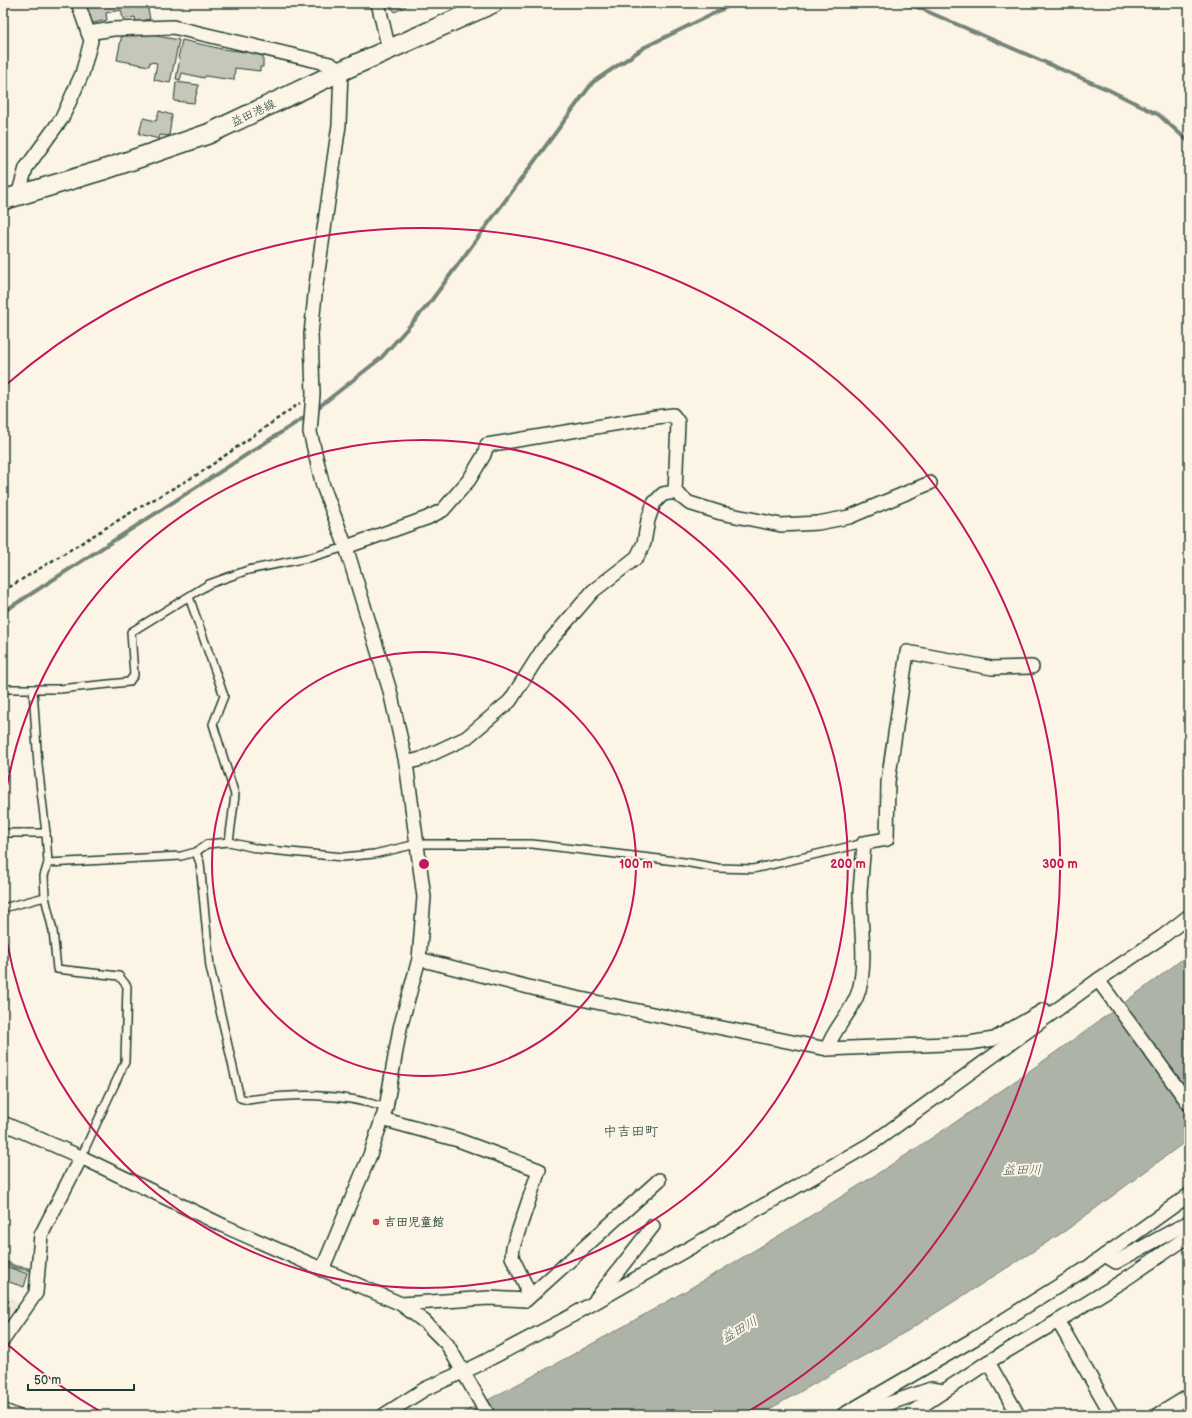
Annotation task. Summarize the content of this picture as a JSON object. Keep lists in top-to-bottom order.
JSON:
{
  "streets": {
    "main road": ["益田港線"]
  },
  "districts": ["中吉田町"],
  "water": ["益田川"],
  "places": ["吉田児童館"],
  "scale_bar": "50 m",
  "rings": ["100 m", "200 m", "300 m"]
}
